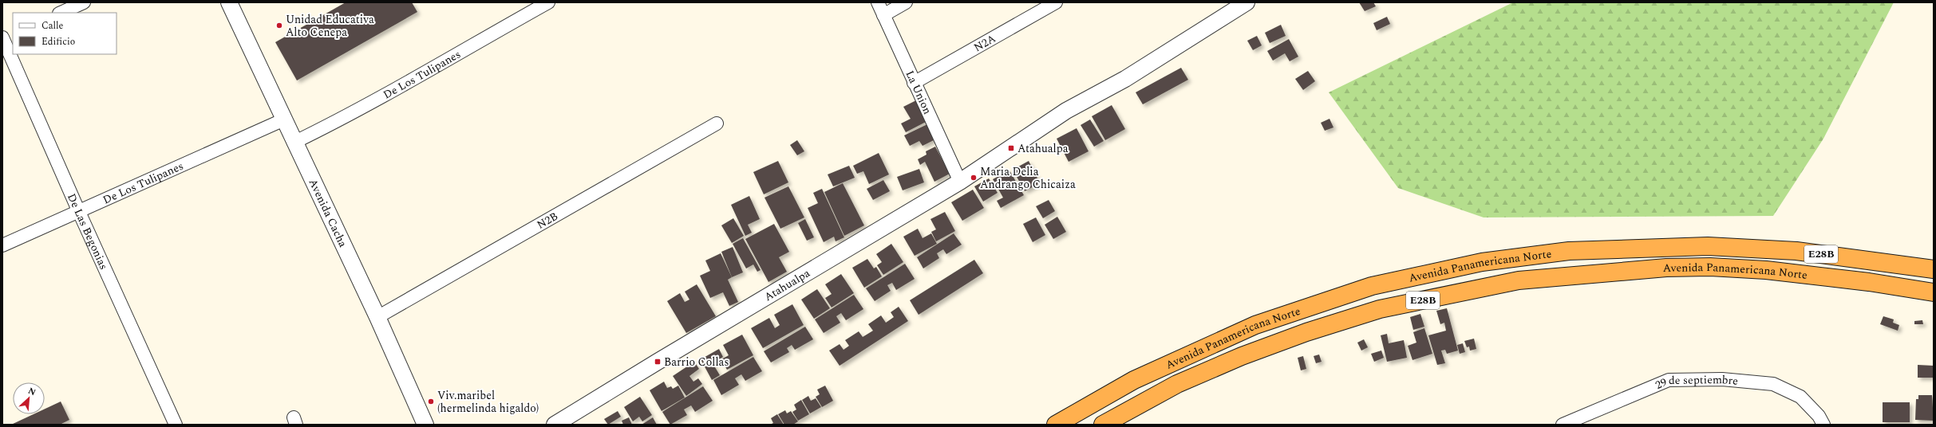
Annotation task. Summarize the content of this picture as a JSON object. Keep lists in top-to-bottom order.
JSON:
{
  "streets": {
    "highway": ["E28B", "Avenida Panamericana Norte"],
    "street": [
      "N2A",
      "De Los Tulipanes",
      "La Union",
      "Avenida Cacha",
      "N2B",
      "De Las Begonias",
      "Atahualpa",
      "29 de septiembre"
    ]
  },
  "crossings": [
    ["N2A", "La Union"],
    ["De Los Tulipanes", "Avenida Cacha"],
    ["De Los Tulipanes", "De Las Begonias"],
    ["La Union", "Atahualpa"],
    ["Avenida Cacha", "N2B"]
  ],
  "places": {
    "other": ["Unidad Educativa Alto Cenepa", "Maria Delia Andrango Chicaiza", "Viv.maribel (hermelinda higaldo)"],
    "transit": ["Atahualpa", "Barrio Collas"]
  },
  "legend": ["Calle", "Edificio"],
  "north": "top right"
}
